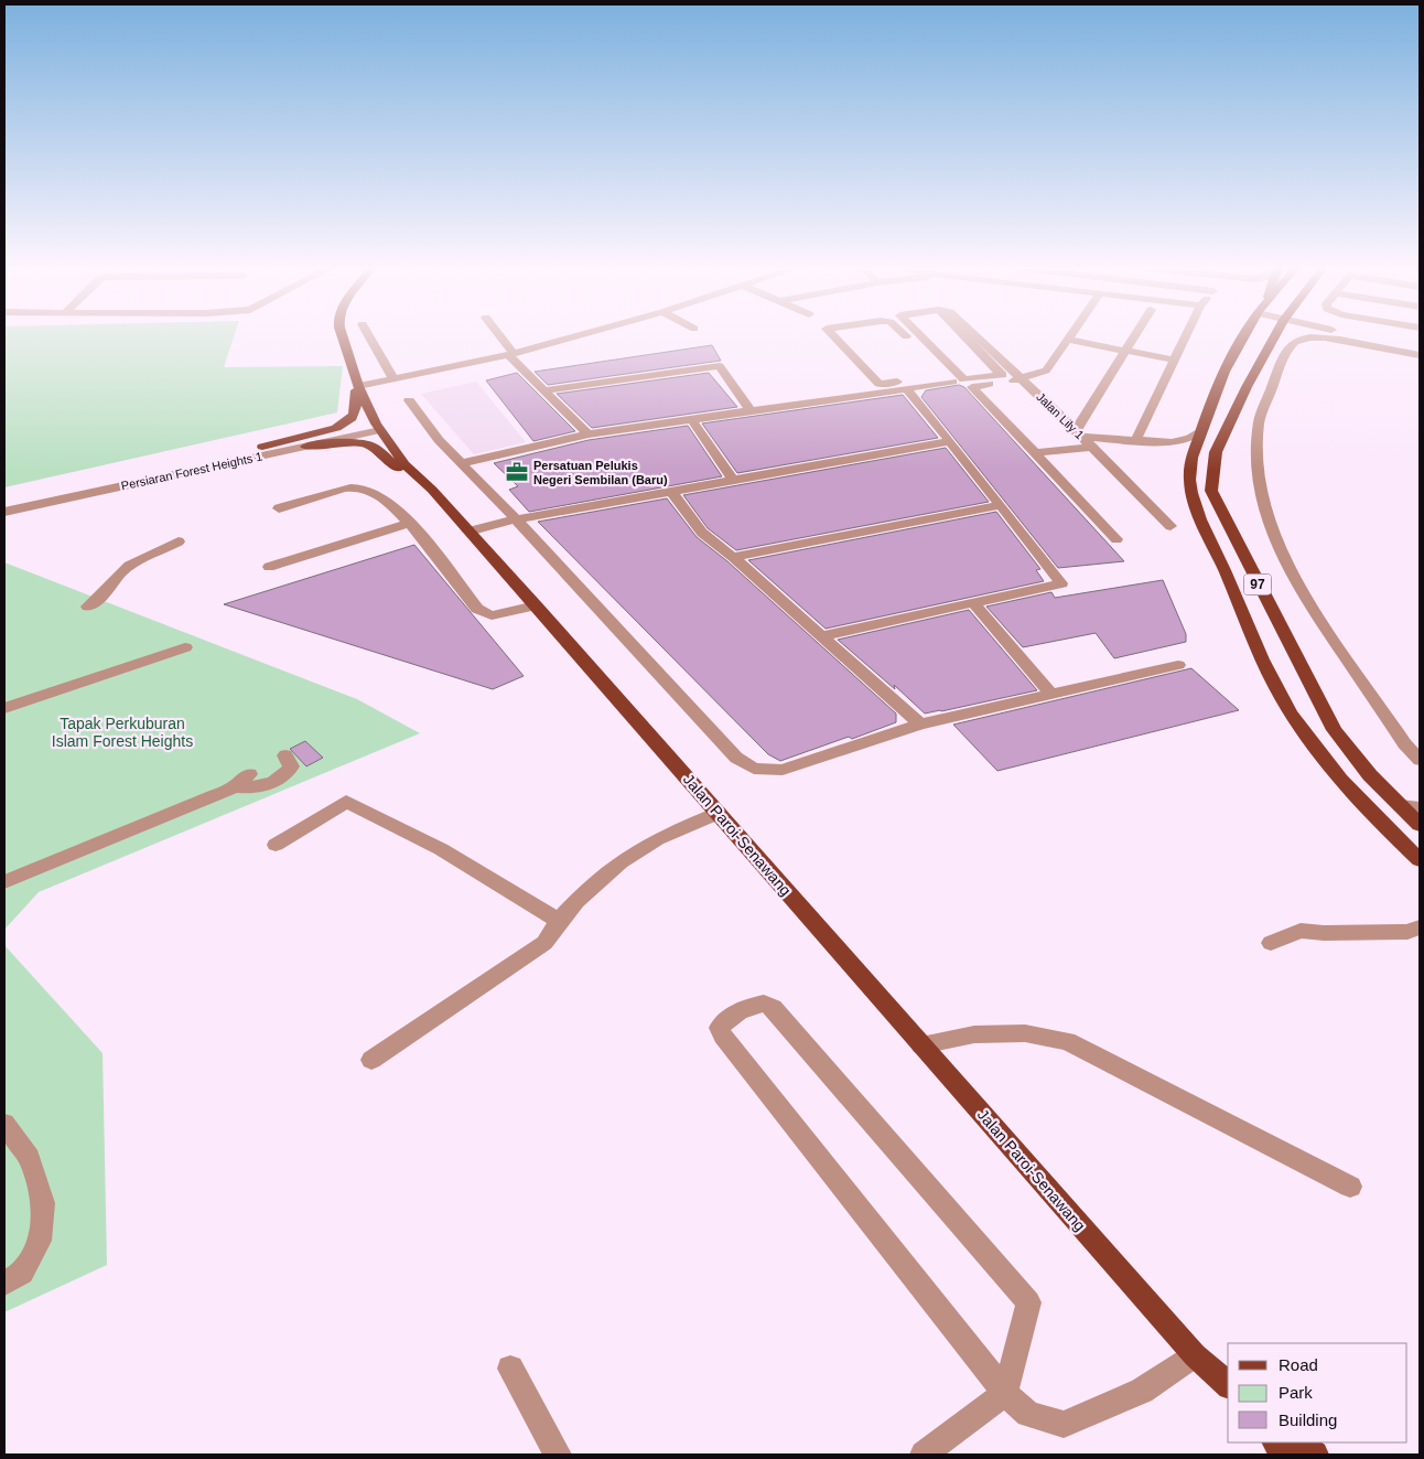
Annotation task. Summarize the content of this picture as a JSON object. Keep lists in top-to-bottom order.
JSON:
{
  "streets": {
    "main road": ["97", "Jalan Paroi-Senawang"],
    "street": ["Jalan Lily 1", "Persiaran Forest Heights 1"]
  },
  "crossings": [
    ["Persiaran Forest Heights 1", "Jalan Paroi-Senawang"]
  ],
  "parks": ["Tapak Perkuburan Islam Forest Heights"],
  "places": {
    "office": ["Persatuan Pelukis Negeri Sembilan (Baru)"]
  },
  "legend": ["Road", "Park", "Building"]
}
